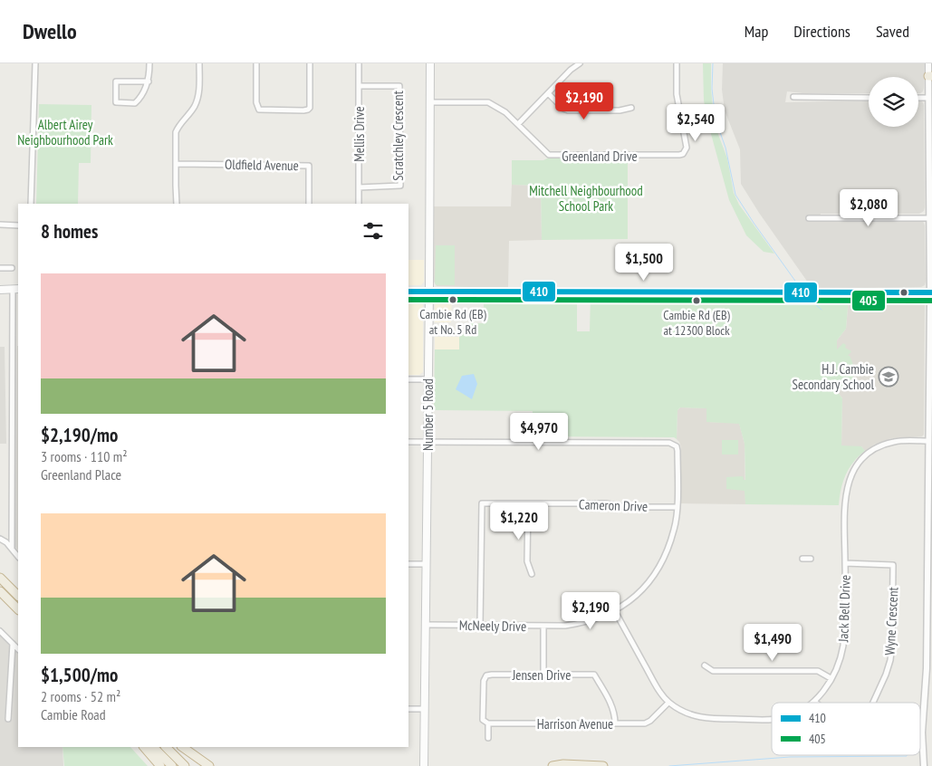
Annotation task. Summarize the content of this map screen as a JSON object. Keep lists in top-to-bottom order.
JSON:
{
  "streets": {
    "main road": ["Number 5 Road"],
    "street": [
      "Mellis Drive",
      "Scratchley Crescent",
      "Greenland Drive",
      "Oldfield Avenue",
      "Cameron Drive",
      "Jack Bell Drive",
      "Wyne Crescent",
      "McNeely Drive",
      "Jensen Drive",
      "Harrison Avenue"
    ]
  },
  "crossings": [
    ["Mellis Drive", "Scratchley Crescent"],
    ["Greenland Drive", "Number 5 Road"],
    ["Number 5 Road", "McNeely Drive"],
    ["Cameron Drive", "McNeely Drive"],
    ["Jack Bell Drive", "Wyne Crescent"],
    ["Jack Bell Drive", "McNeely Drive"],
    ["Jack Bell Drive", "Harrison Avenue"],
    ["Jensen Drive", "Harrison Avenue"]
  ],
  "parks": ["Albert Airey Neighbourhood Park", "Mitchell Neighbourhood School Park"],
  "places": {
    "other": ["Cambie Rd (EB) at No. 5 Rd", "Cambie Rd (EB) at 12300 Block"],
    "school or university": ["H.J. Cambie Secondary School"]
  },
  "lines": ["transit line 410", "transit line 405"],
  "legend": ["410", "405"],
  "page": {
    "header": "Dwello",
    "nav": ["Map", "Directions", "Saved"],
    "price": [
      "$2,190",
      "$2,540",
      "$2,080",
      "$1,500",
      "$4,970",
      "$1,220",
      "$2,190",
      "$1,490"
    ],
    "heading": "8 homes",
    "list": [
      {
        "name": "$2,190/mo",
        "note": "3 rooms · 110 m² · Greenland Place"
      },
      {
        "name": "$1,500/mo",
        "note": "2 rooms · 52 m² · Cambie Road"
      }
    ]
  }
}
